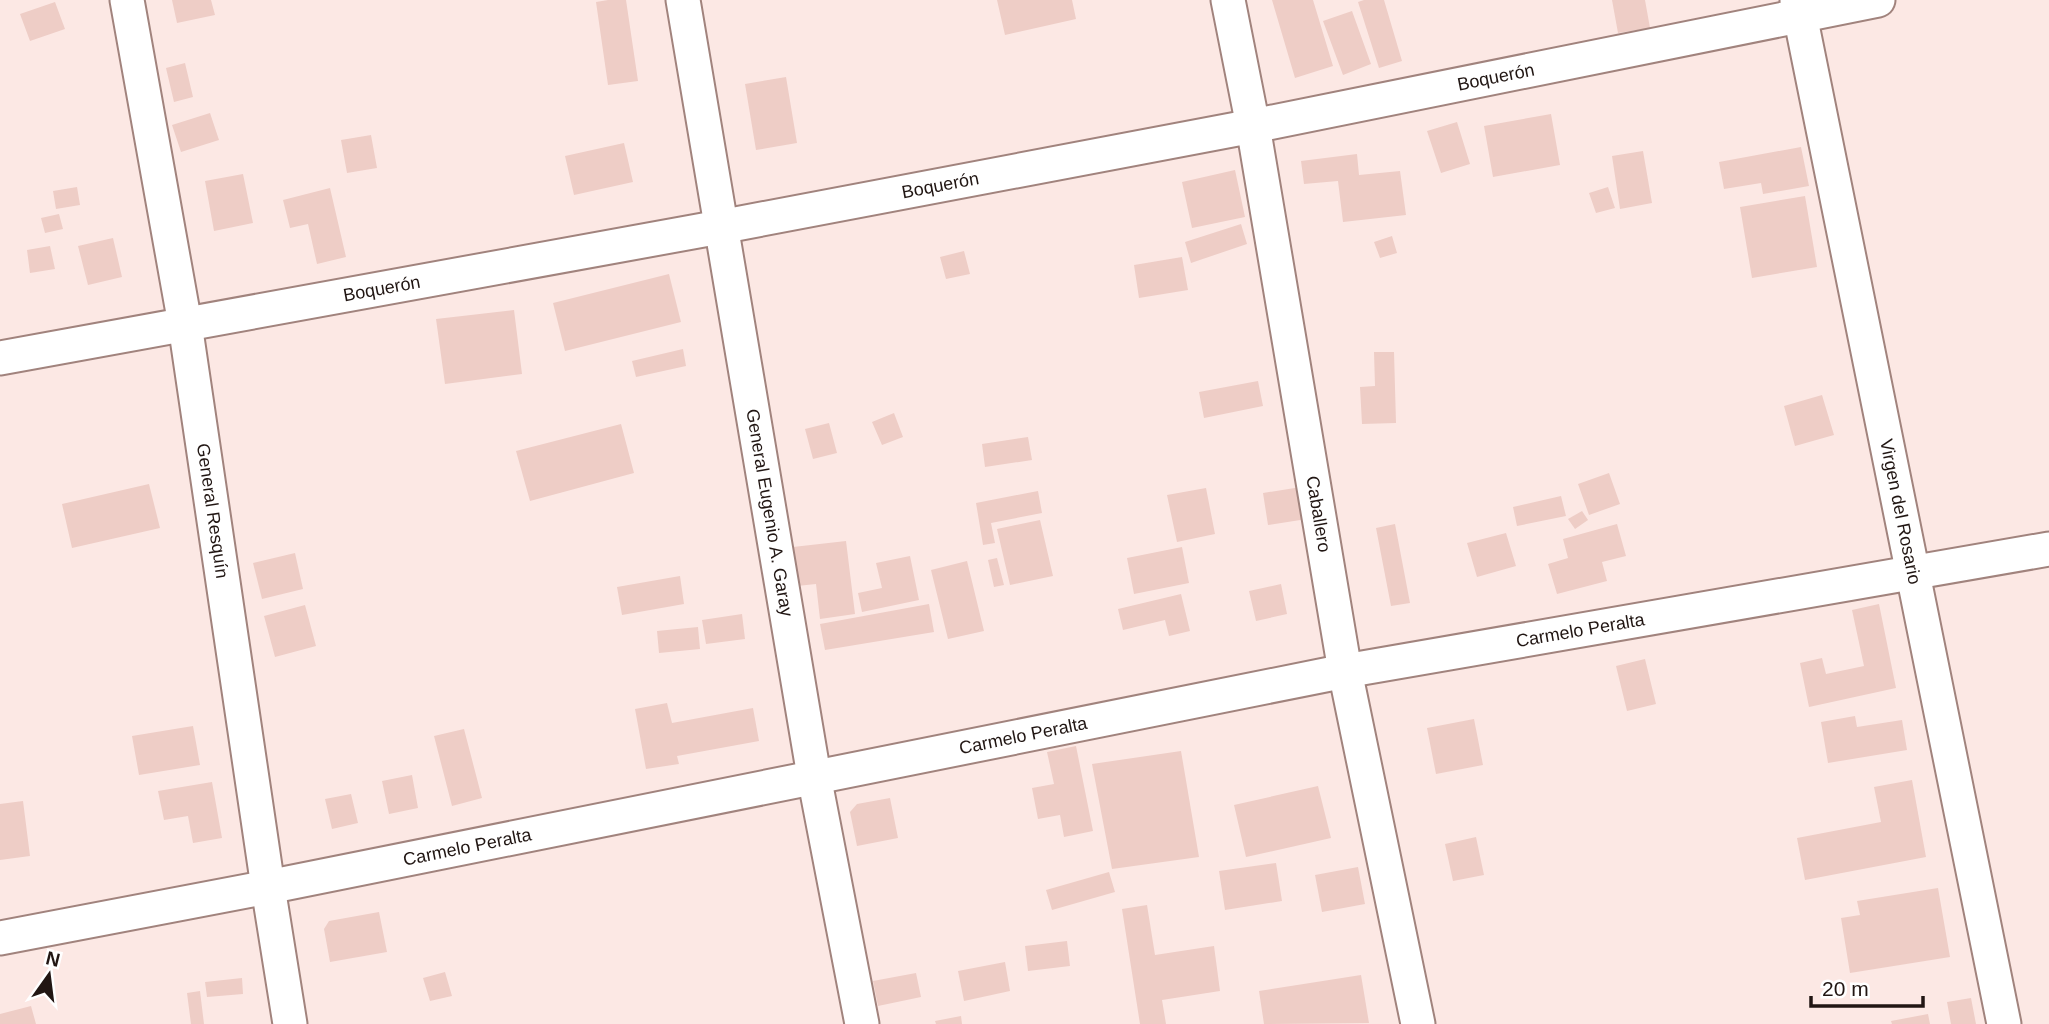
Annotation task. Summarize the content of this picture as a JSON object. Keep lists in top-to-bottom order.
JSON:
{
  "streets": {
    "street": [
      "Boquerón",
      "General Resquín",
      "Virgen del Rosario",
      "General Eugenio A. Garay",
      "Caballero",
      "Carmelo Peralta"
    ]
  },
  "crossings": [
    ["Boquerón", "General Resquín"],
    ["Boquerón", "Virgen del Rosario"],
    ["Boquerón", "General Eugenio A. Garay"],
    ["Boquerón", "Caballero"],
    ["General Resquín", "Carmelo Peralta"],
    ["Virgen del Rosario", "Carmelo Peralta"],
    ["General Eugenio A. Garay", "Carmelo Peralta"],
    ["Caballero", "Carmelo Peralta"]
  ],
  "scale_bar": "20 m",
  "north": "top"
}
